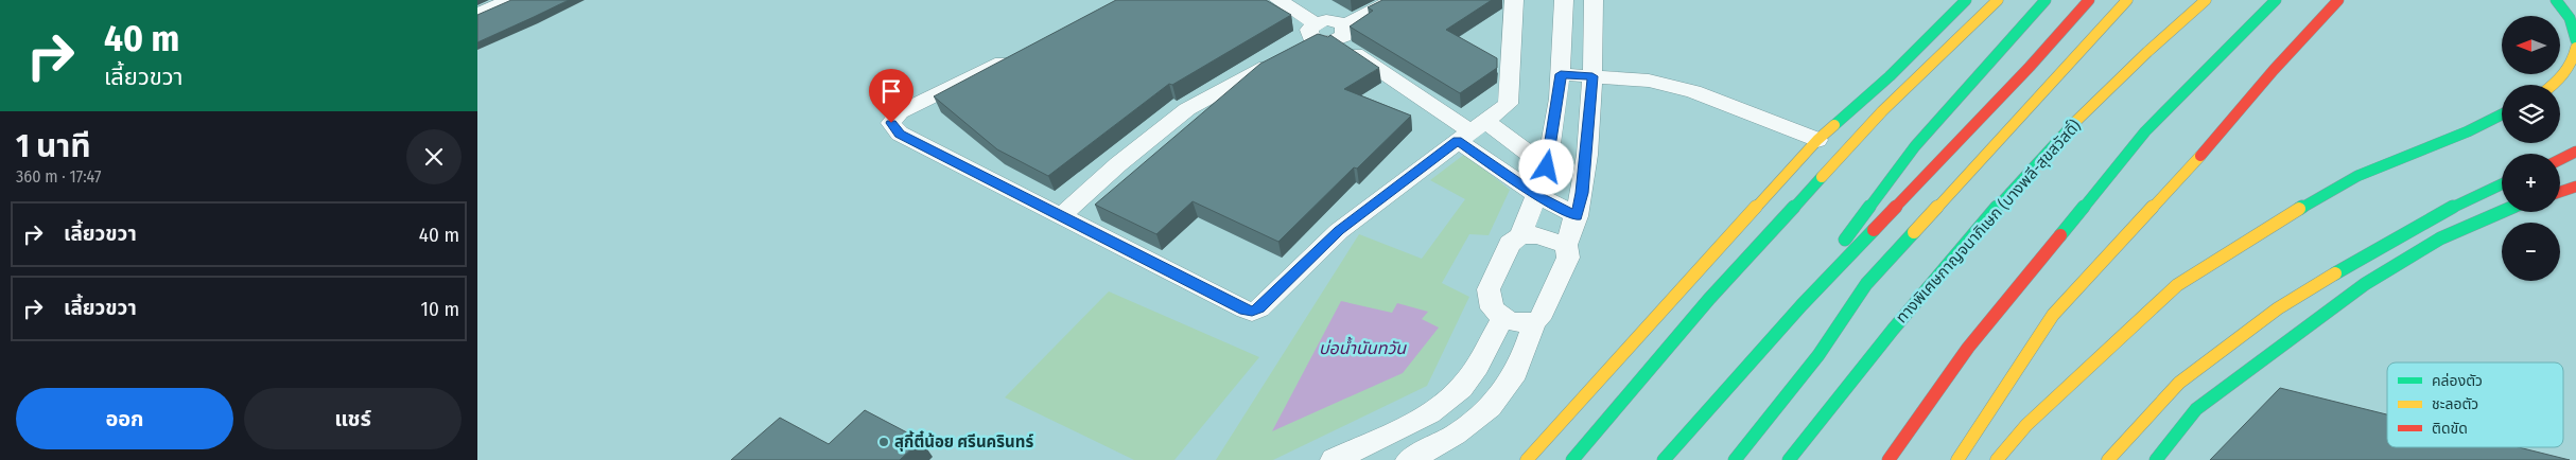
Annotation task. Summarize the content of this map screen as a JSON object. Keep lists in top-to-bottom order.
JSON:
{
  "streets": {
    "main road": ["ทางพิเศษกาญจนาภิเษก (บางพลี-สุขสวัสดิ์)"]
  },
  "water": ["บ่อน้ำนันทวัน"],
  "places": ["สุกี้ตี๋น้อย ศรีนครินทร์"],
  "legend": ["คล่องตัว", "ชะลอตัว", "ติดขัด"],
  "north": "left",
  "page": {
    "turn": ["40 m", "เลี้ยวขวา"],
    "map_buttons": ["+", "−"],
    "heading": ["1 นาที", "360 m · 17:47"],
    "list": [
      {
        "name": "เลี้ยวขวา",
        "value": "40 m"
      },
      {
        "name": "เลี้ยวขวา",
        "value": "10 m"
      }
    ],
    "buttons": ["ออก", "แชร์"]
  }
}
